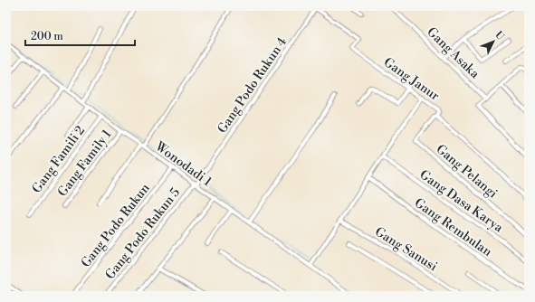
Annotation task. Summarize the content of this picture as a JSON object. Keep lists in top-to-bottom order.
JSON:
{
  "streets": {
    "street": [
      "Gang Asaka",
      "Gang Janur",
      "Gang Podo Rukun 4",
      "Gang Famili 2",
      "Gang Family 1",
      "Wonodadi 1",
      "Gang Pelangi",
      "Gang Dasa Karya",
      "Gang Podo Rukun",
      "Gang Rembulan",
      "Gang Podo Rukun 5",
      "Gang Sanusi"
    ]
  },
  "crossings": [
    ["Gang Janur", "Gang Podo Rukun 4"],
    ["Gang Janur", "Gang Pelangi"],
    ["Gang Podo Rukun 4", "Wonodadi 1"],
    ["Gang Podo Rukun 4", "Gang Podo Rukun 5"],
    ["Gang Famili 2", "Wonodadi 1"],
    ["Gang Family 1", "Wonodadi 1"],
    ["Wonodadi 1", "Gang Podo Rukun"],
    ["Wonodadi 1", "Gang Podo Rukun 5"]
  ],
  "scale_bar": "200 m",
  "north": "top right"
}
